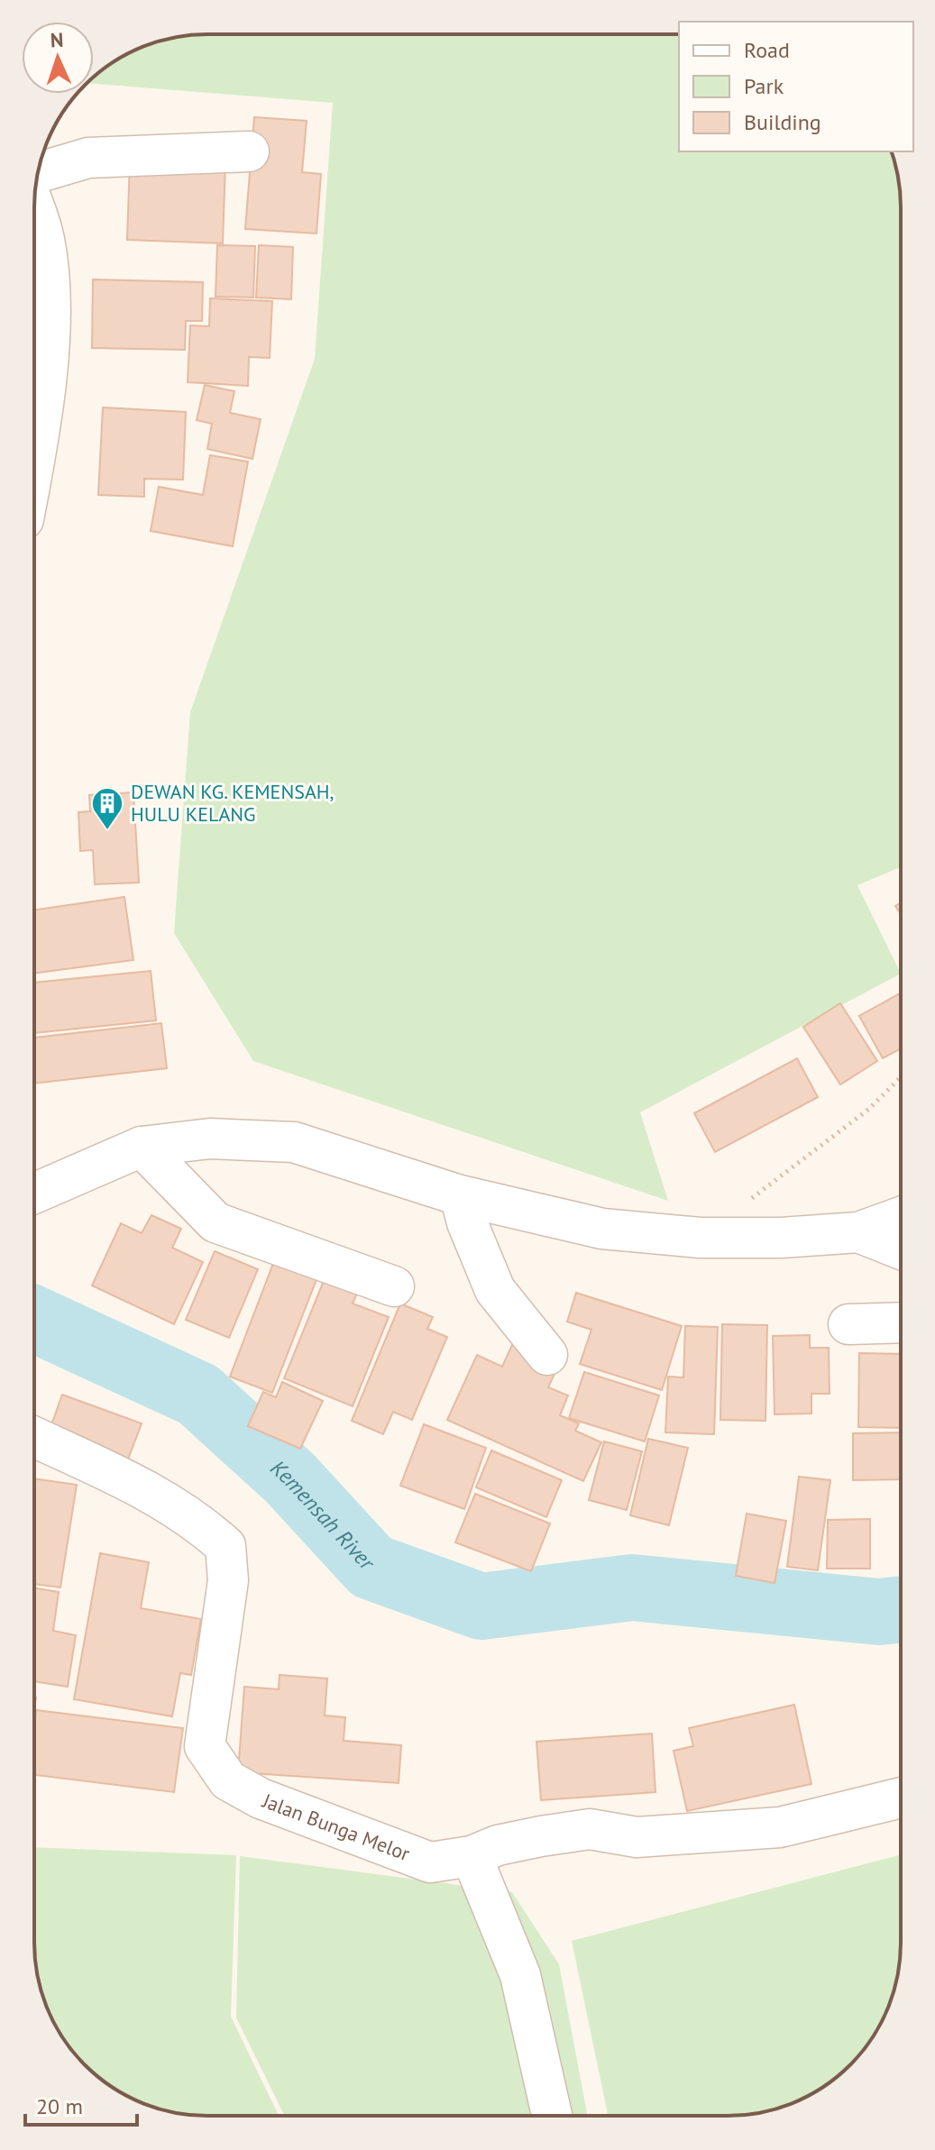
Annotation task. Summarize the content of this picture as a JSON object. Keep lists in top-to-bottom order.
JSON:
{
  "streets": {
    "street": ["Jalan Bunga Melor"]
  },
  "water": ["Kemensah River"],
  "places": {
    "building": ["DEWAN KG. KEMENSAH, HULU KELANG"]
  },
  "legend": ["Road", "Park", "Building"],
  "scale_bar": "20 m",
  "north": "top"
}
